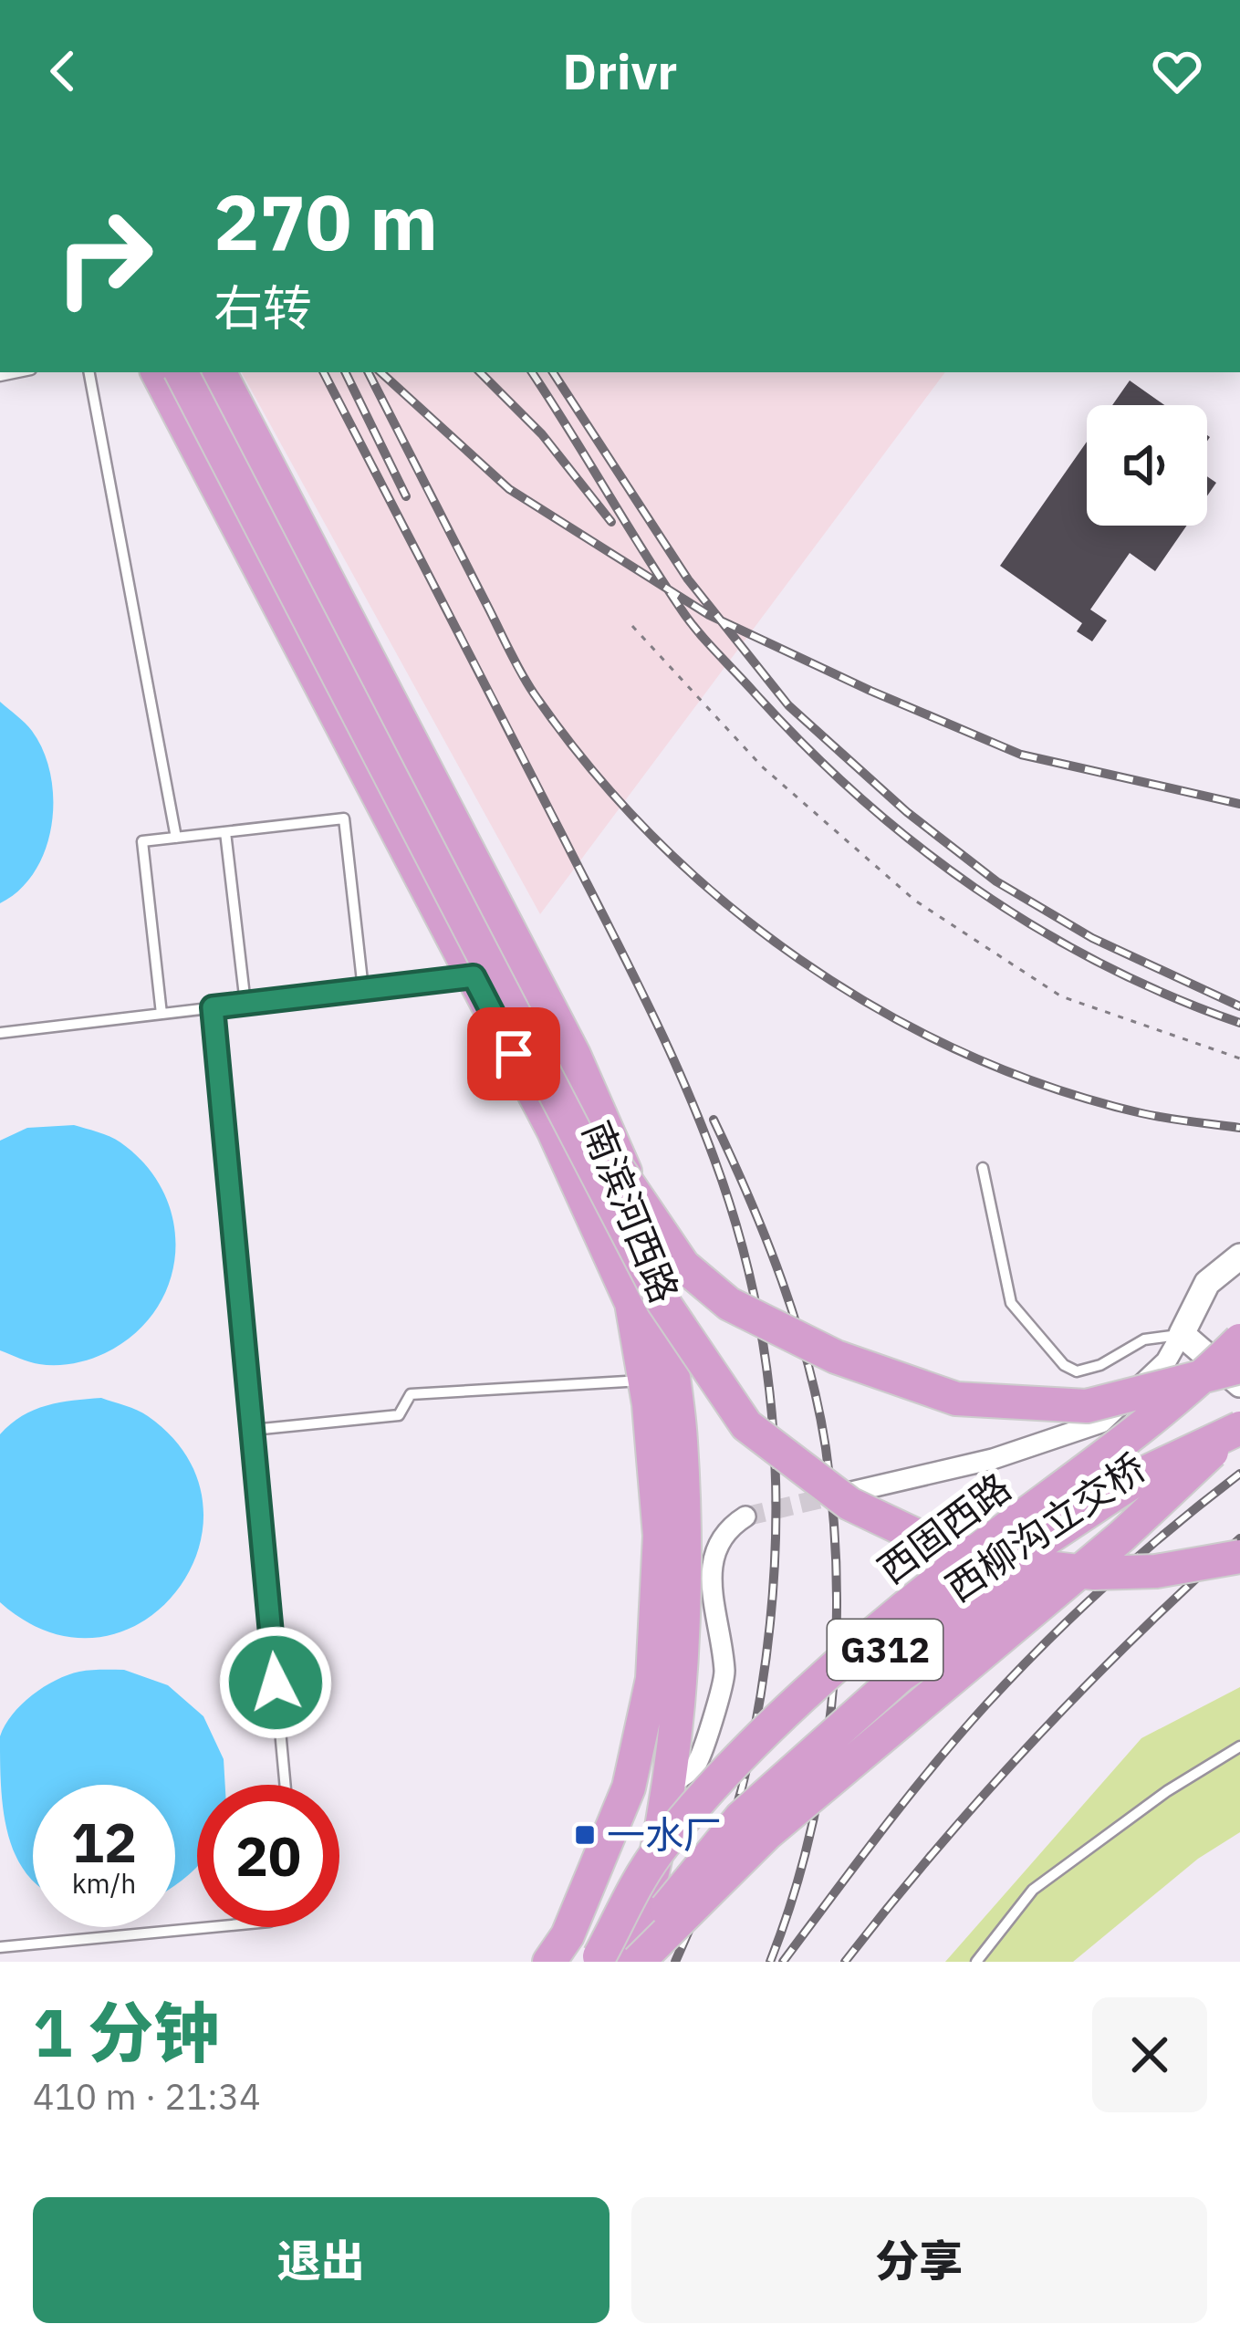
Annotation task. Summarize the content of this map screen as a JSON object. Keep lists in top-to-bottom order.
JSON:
{
  "streets": {
    "highway": [
      "南滨河西路",
      "西柳沟立交桥",
      "西固西路",
      "G312"
    ]
  },
  "crossings": [
    ["南滨河西路", "西柳沟立交桥"],
    ["南滨河西路", "西固西路"],
    ["西柳沟立交桥", "西固西路"]
  ],
  "places": {
    "transit": ["一水厂"]
  },
  "page": {
    "header": "Drivr",
    "turn": ["270 m", "右转"],
    "speed": "12 km/h",
    "limit": "20",
    "heading": ["1 分钟", "410 m · 21:34"],
    "buttons": ["退出", "分享"]
  }
}
